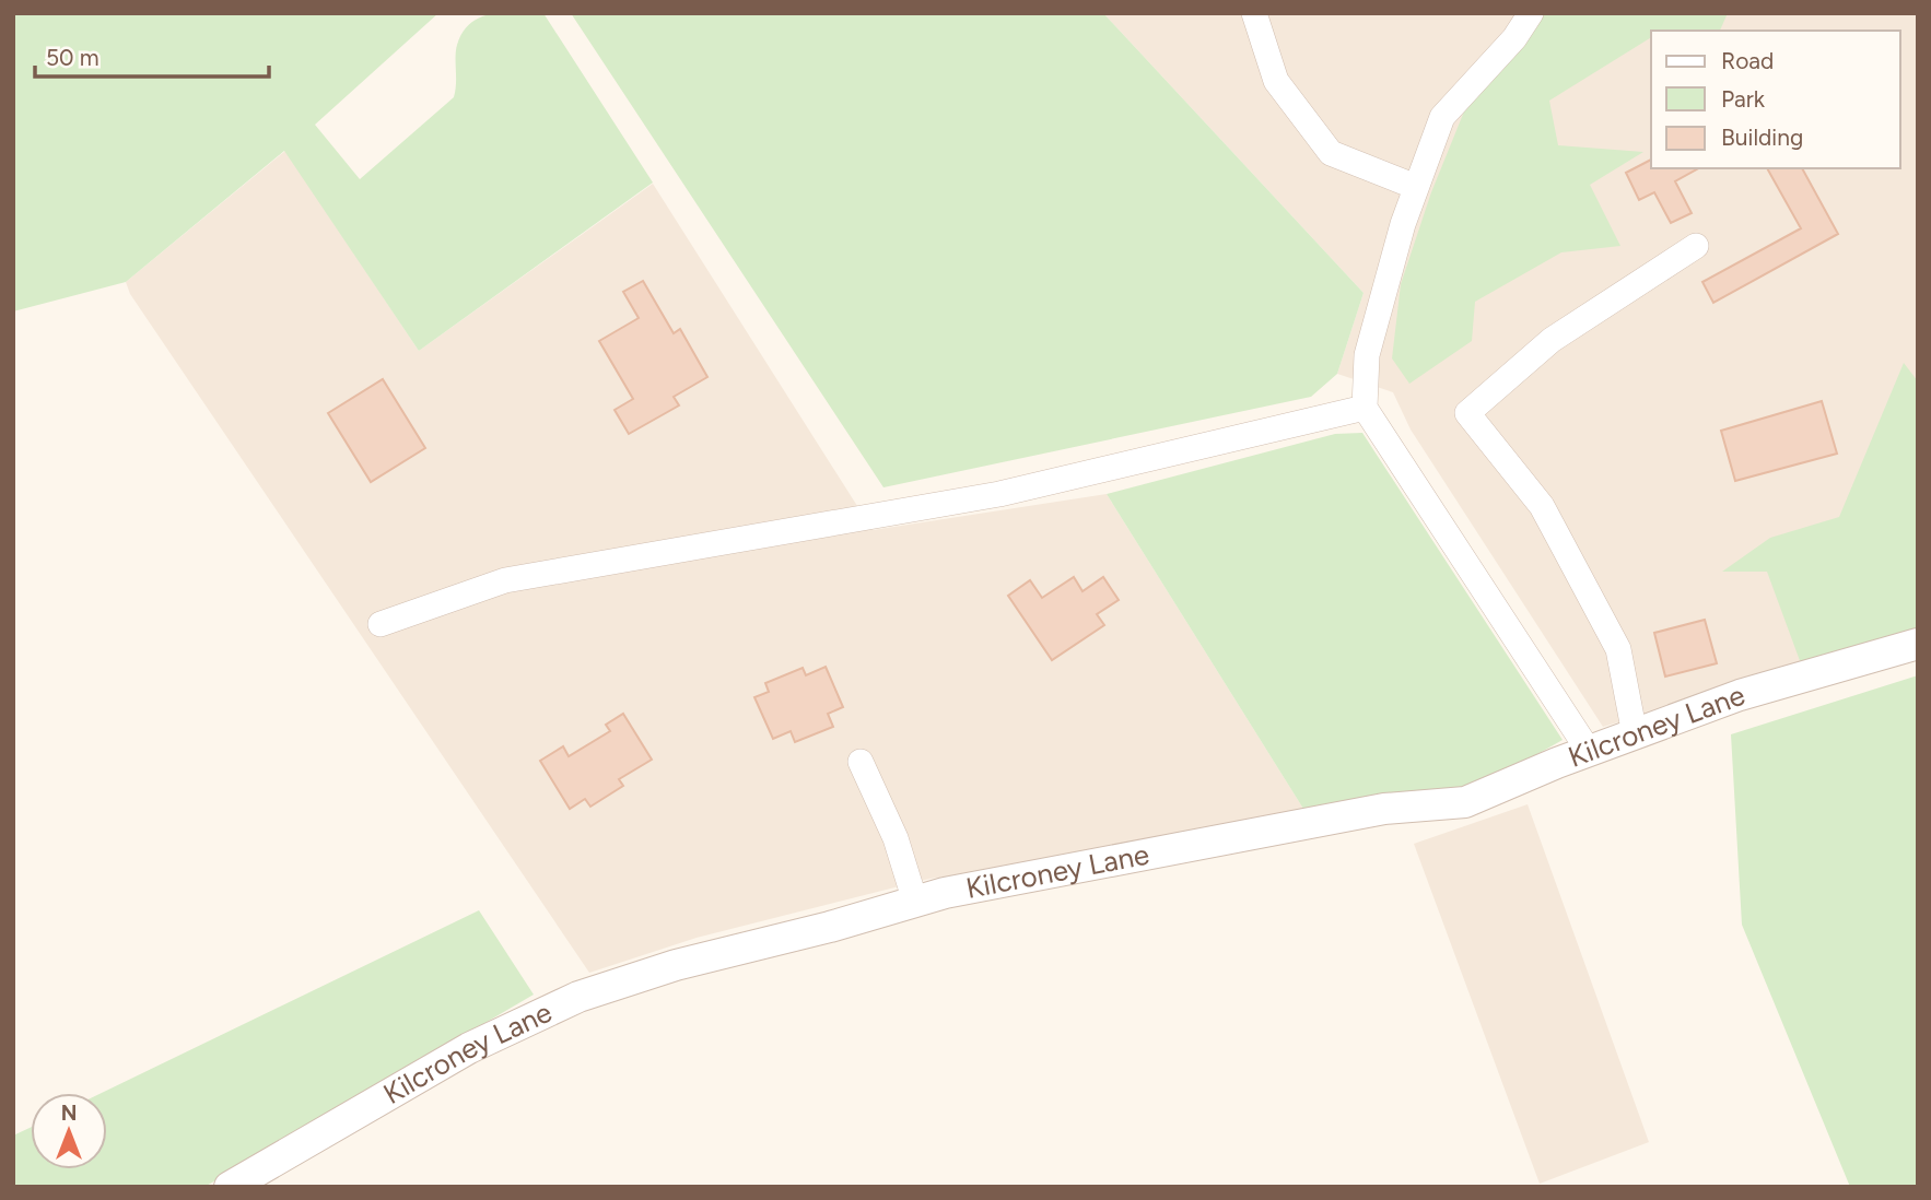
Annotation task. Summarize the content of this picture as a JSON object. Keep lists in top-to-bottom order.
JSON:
{
  "streets": {
    "street": ["Kilcroney Lane"]
  },
  "legend": ["Road", "Park", "Building"],
  "scale_bar": "50 m",
  "north": "top"
}
